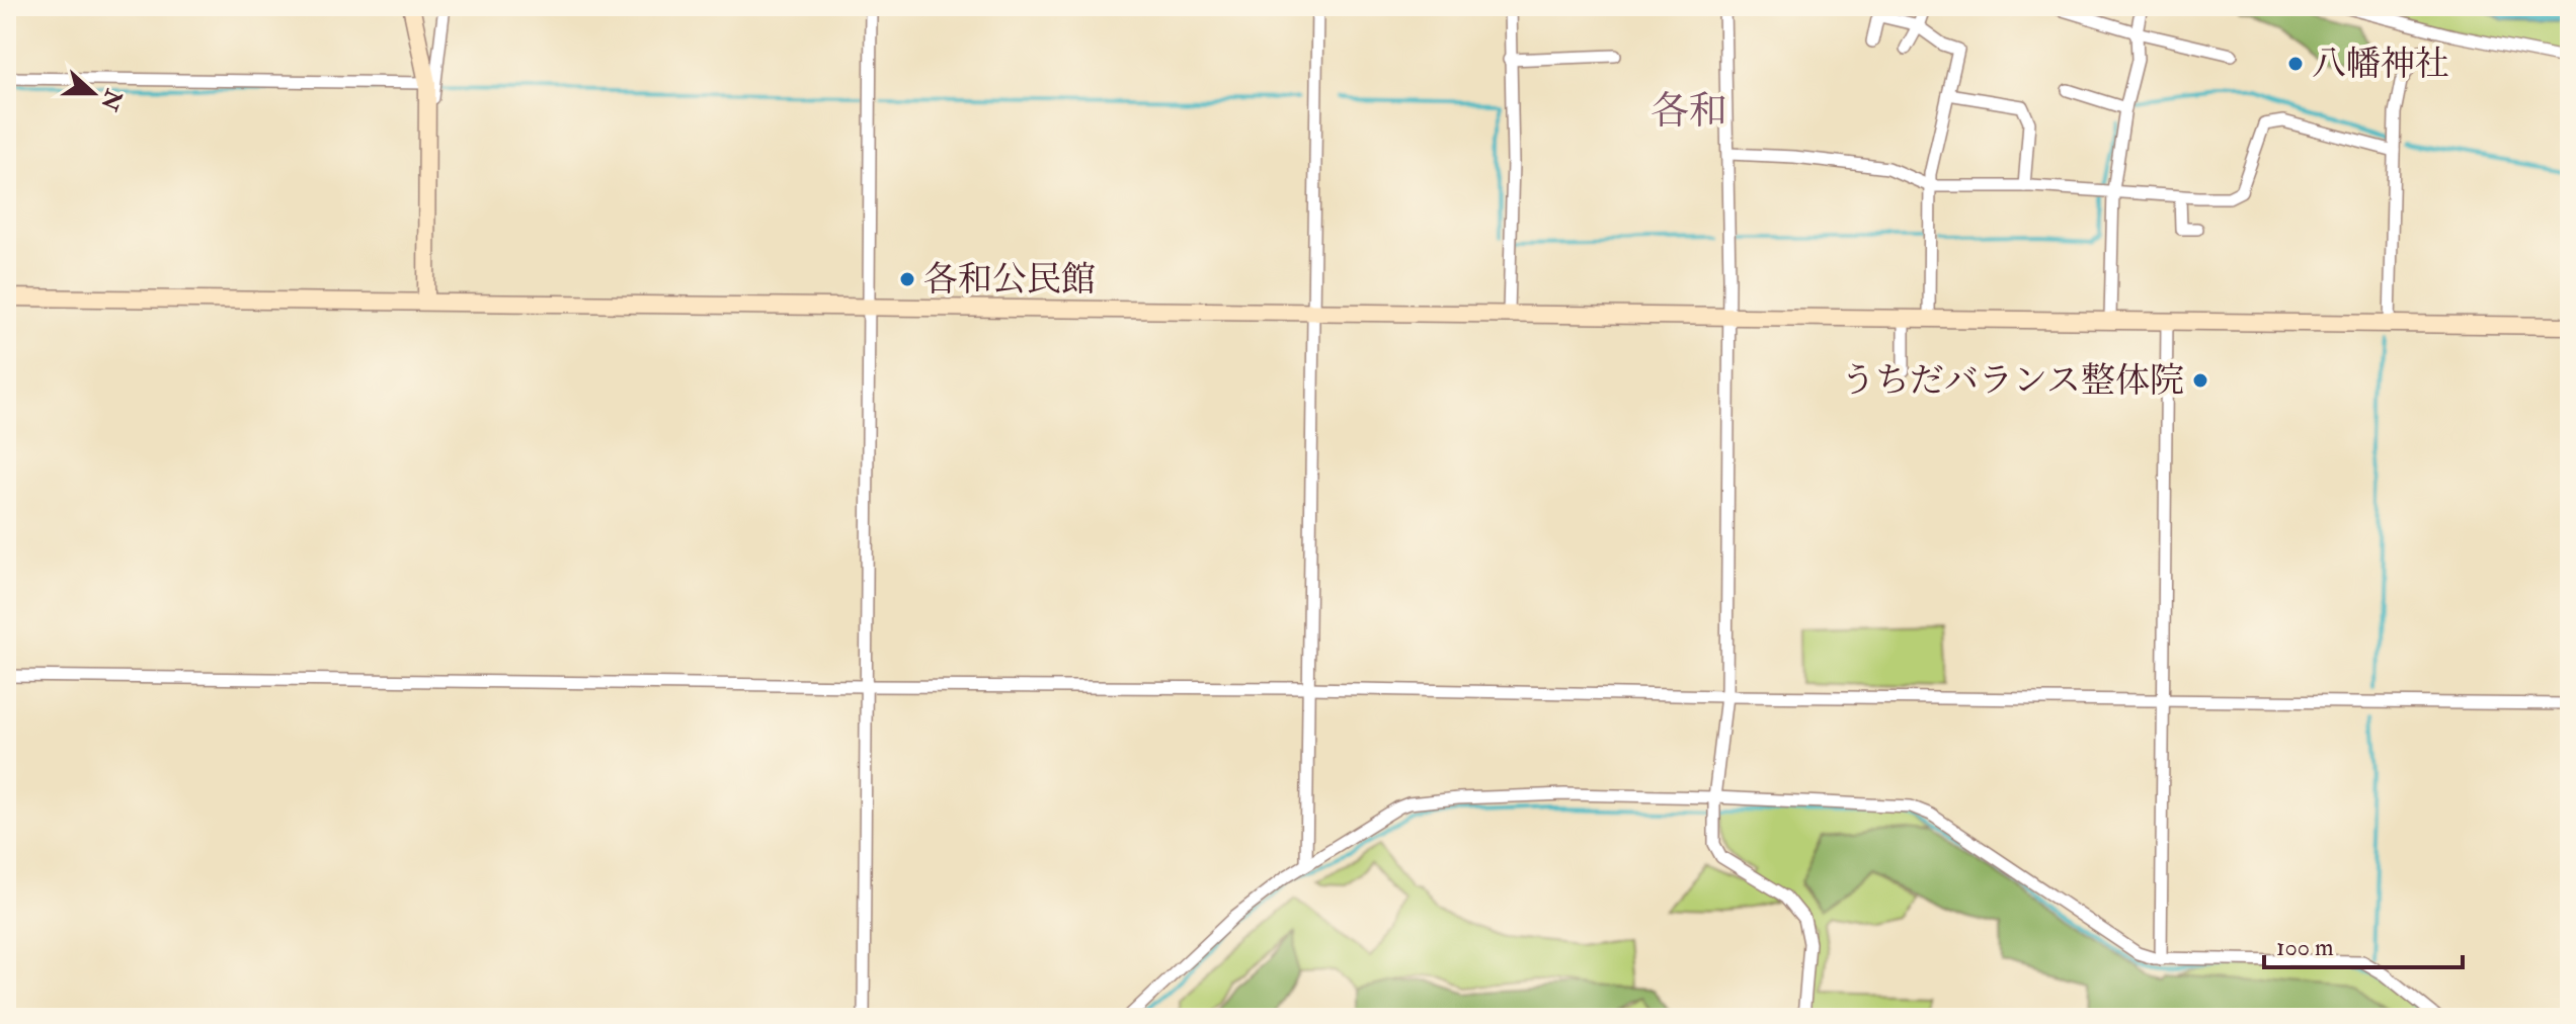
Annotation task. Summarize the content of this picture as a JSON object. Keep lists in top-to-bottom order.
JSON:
{
  "districts": ["各和"],
  "places": ["八幡神社", "各和公民館", "うちだバランス整体院"],
  "scale_bar": "100 m",
  "north": "right"
}
